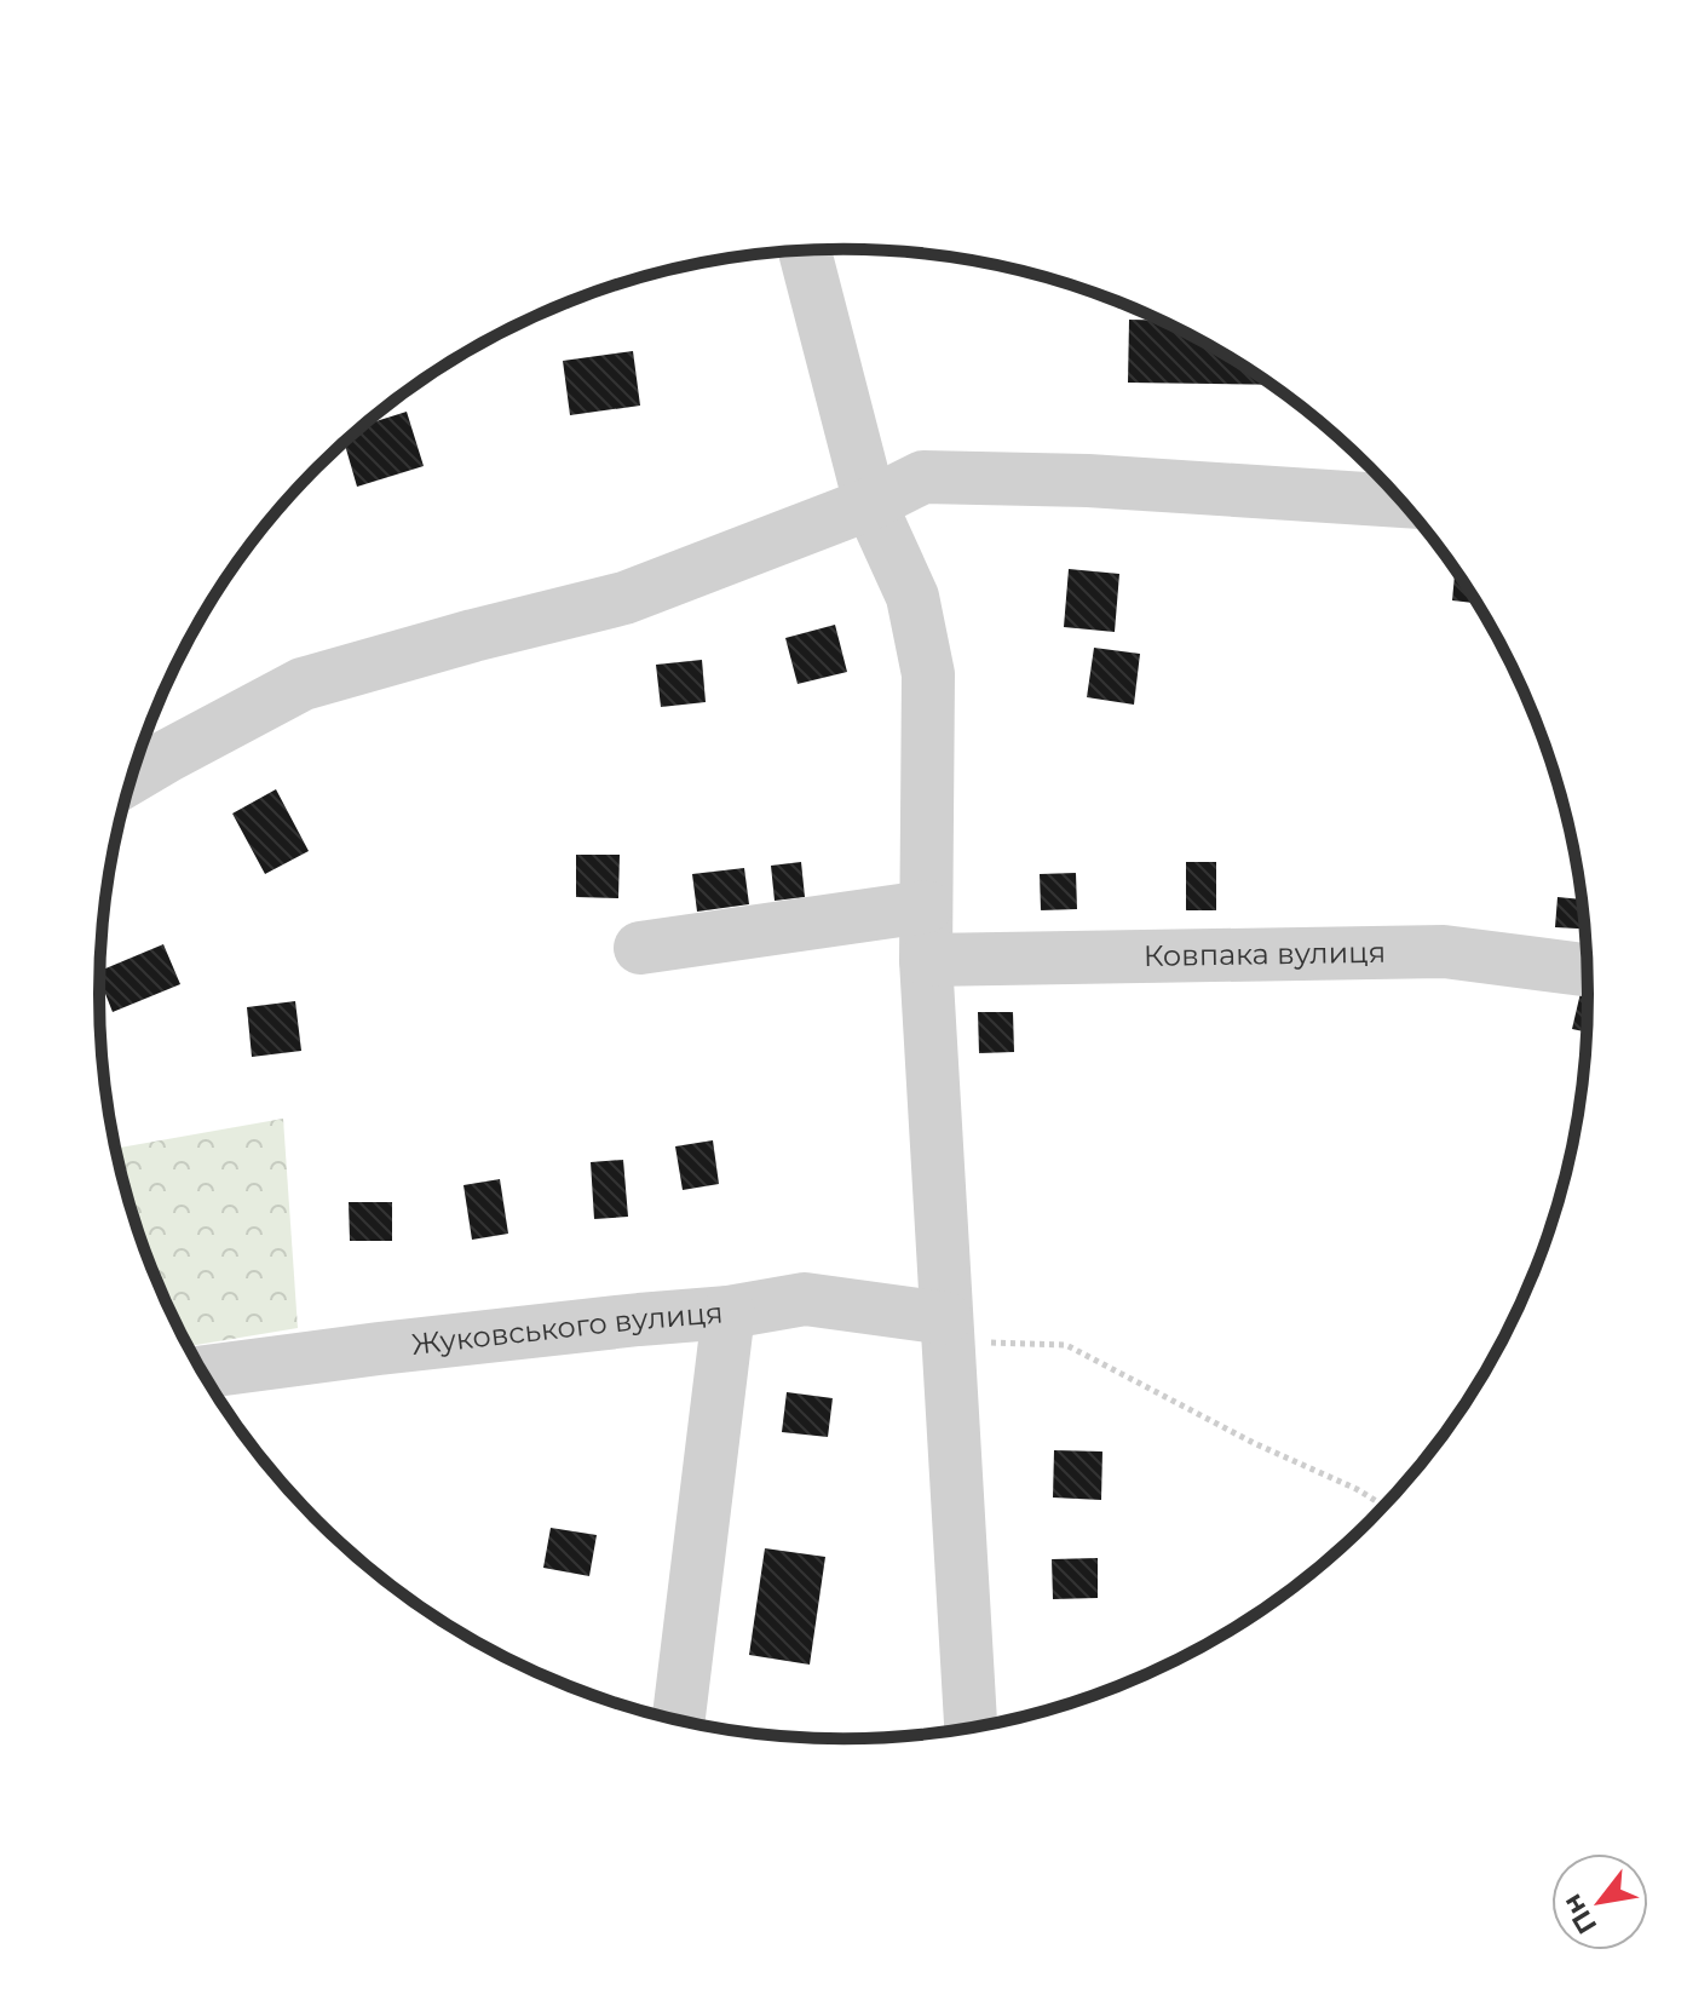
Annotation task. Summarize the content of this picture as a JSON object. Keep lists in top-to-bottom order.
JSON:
{
  "streets": {
    "street": ["Ковпака вулиця", "Жуковського вулиця"]
  },
  "north": "bottom left"
}
